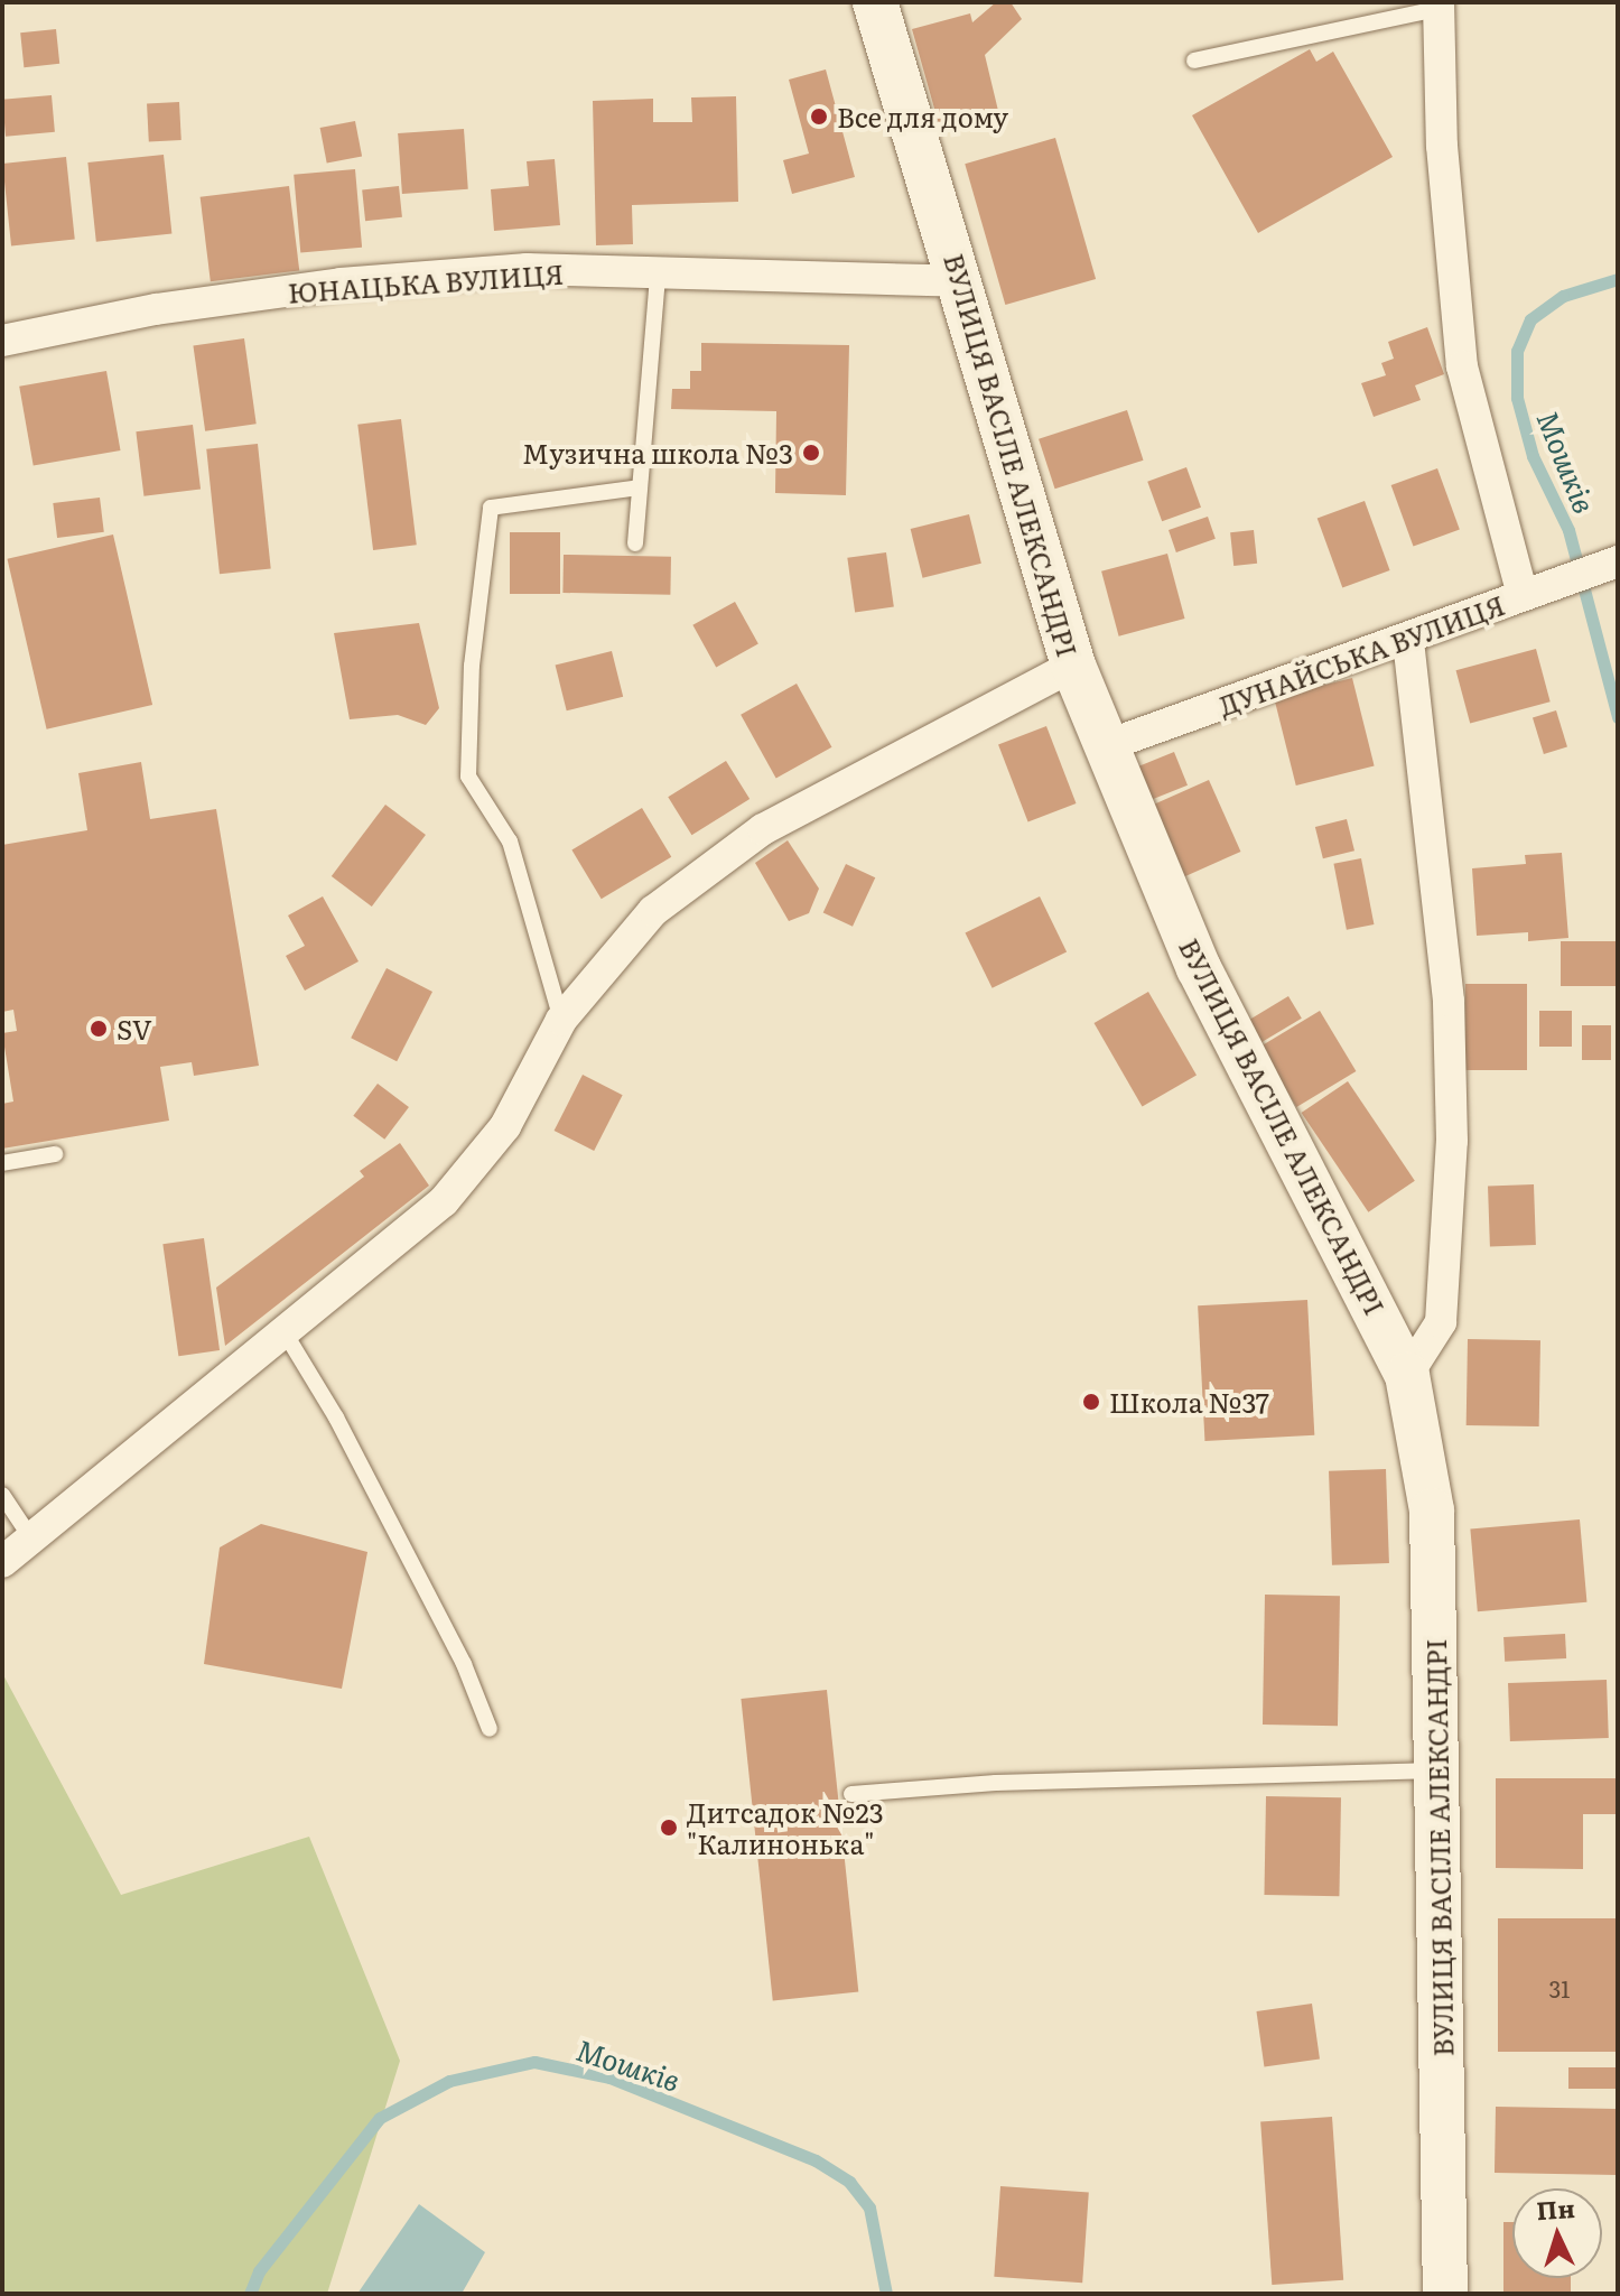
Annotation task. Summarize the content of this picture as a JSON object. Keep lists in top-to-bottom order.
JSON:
{
  "streets": {
    "main road": ["ВУЛИЦЯ ВАСІЛЕ АЛЕКСАНДРІ"],
    "street": ["ЮНАЦЬКА ВУЛИЦЯ", "ДУНАЙСЬКА ВУЛИЦЯ"]
  },
  "crossings": [
    ["ЮНАЦЬКА ВУЛИЦЯ", "ВУЛИЦЯ ВАСІЛЕ АЛЕКСАНДРІ"],
    ["ВУЛИЦЯ ВАСІЛЕ АЛЕКСАНДРІ", "ДУНАЙСЬКА ВУЛИЦЯ"]
  ],
  "water": ["Мошків"],
  "places": [
    "Все для дому",
    "Музична школа №3",
    "SV",
    "Школа №37",
    "Дитсадок №23 \"Калинонька\""
  ],
  "house_numbers": ["31"],
  "north": "top"
}
